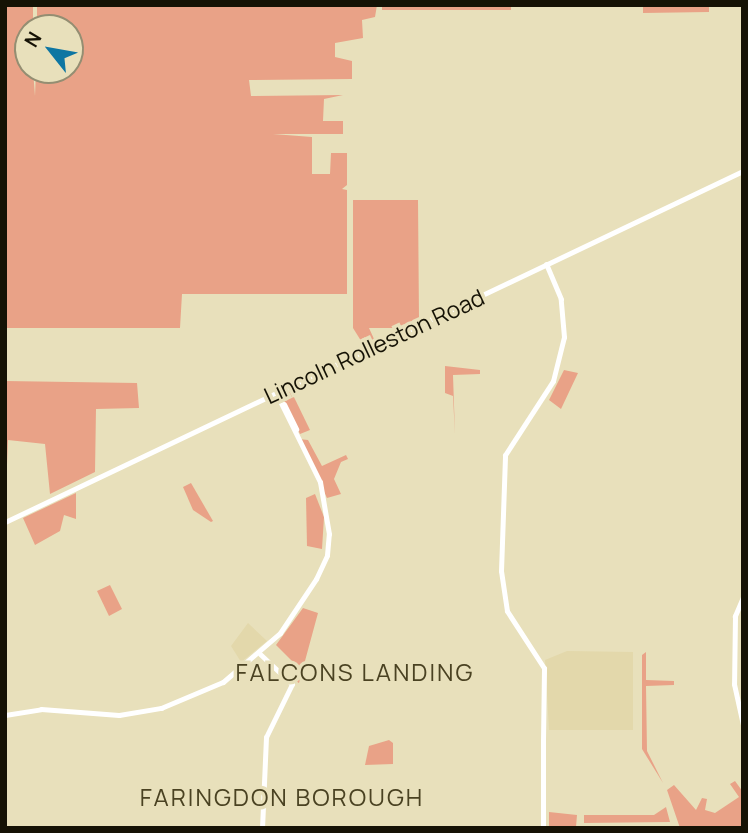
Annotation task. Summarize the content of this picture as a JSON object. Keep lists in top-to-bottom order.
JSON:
{
  "streets": {
    "street": ["Lincoln Rolleston Road"]
  },
  "districts": ["FALCONS LANDING", "FARINGDON BOROUGH"],
  "north": "top left"
}
